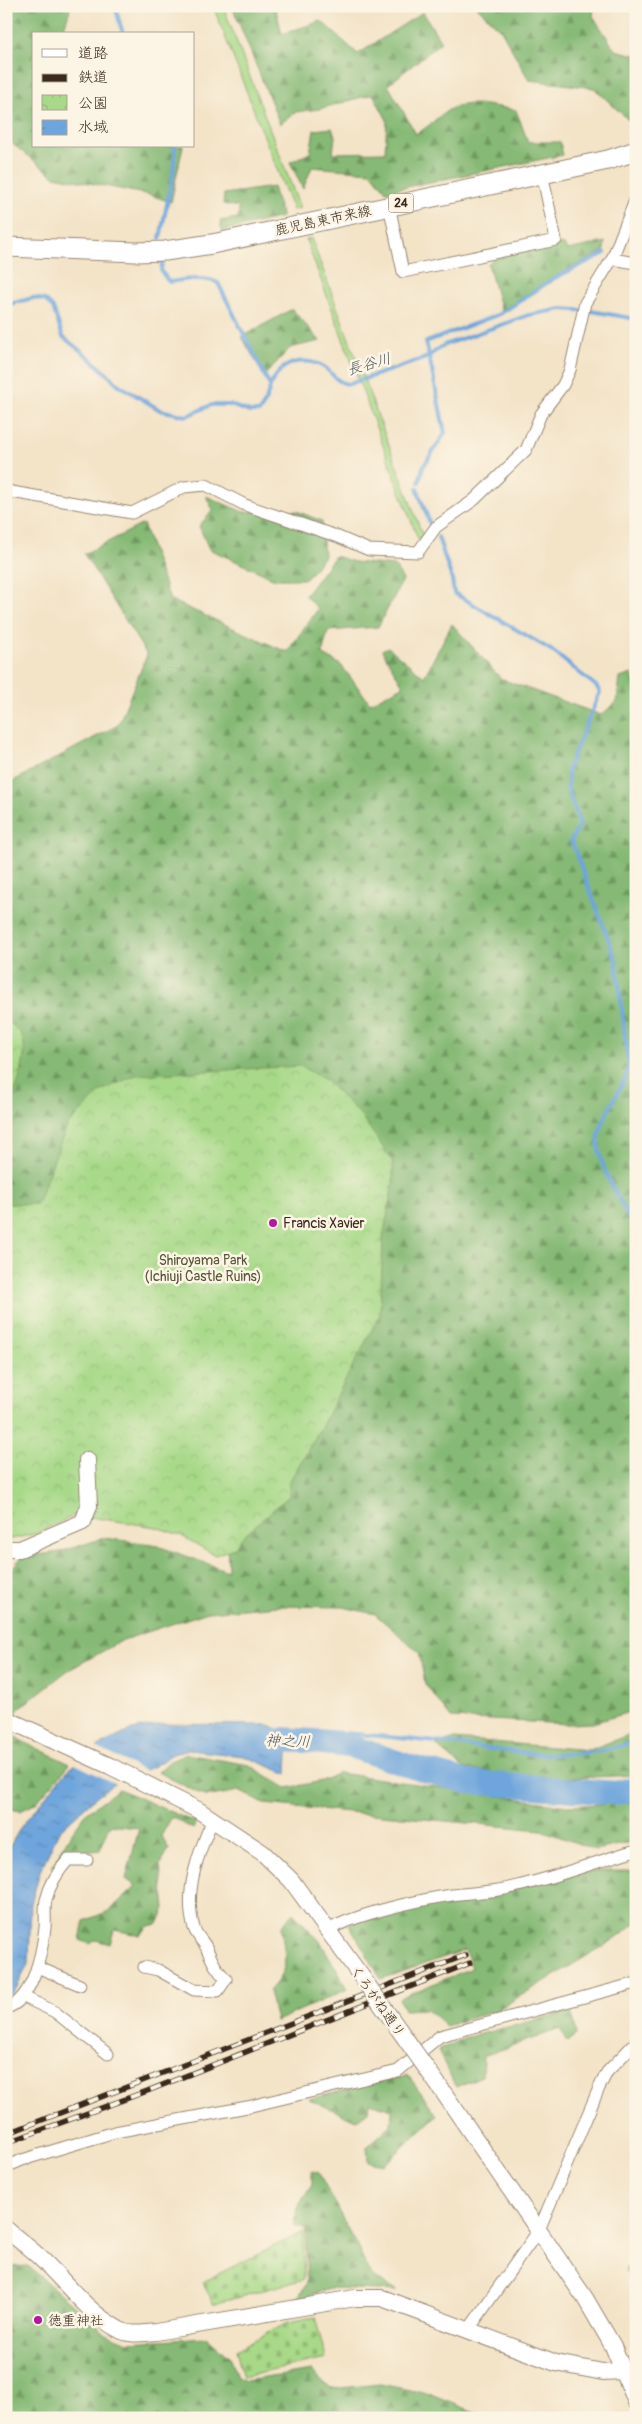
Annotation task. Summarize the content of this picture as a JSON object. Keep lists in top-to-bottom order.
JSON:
{
  "streets": {
    "main road": ["24", "鹿児島東市来線"],
    "street": ["くろがね通り"]
  },
  "water": ["長谷川", "神之川"],
  "parks": ["Shiroyama Park (Ichiuji Castle Ruins)"],
  "places": ["Francis Xavier", "徳重神社"],
  "legend": [
    "道路",
    "鉄道",
    "公園",
    "水域"
  ]
}
